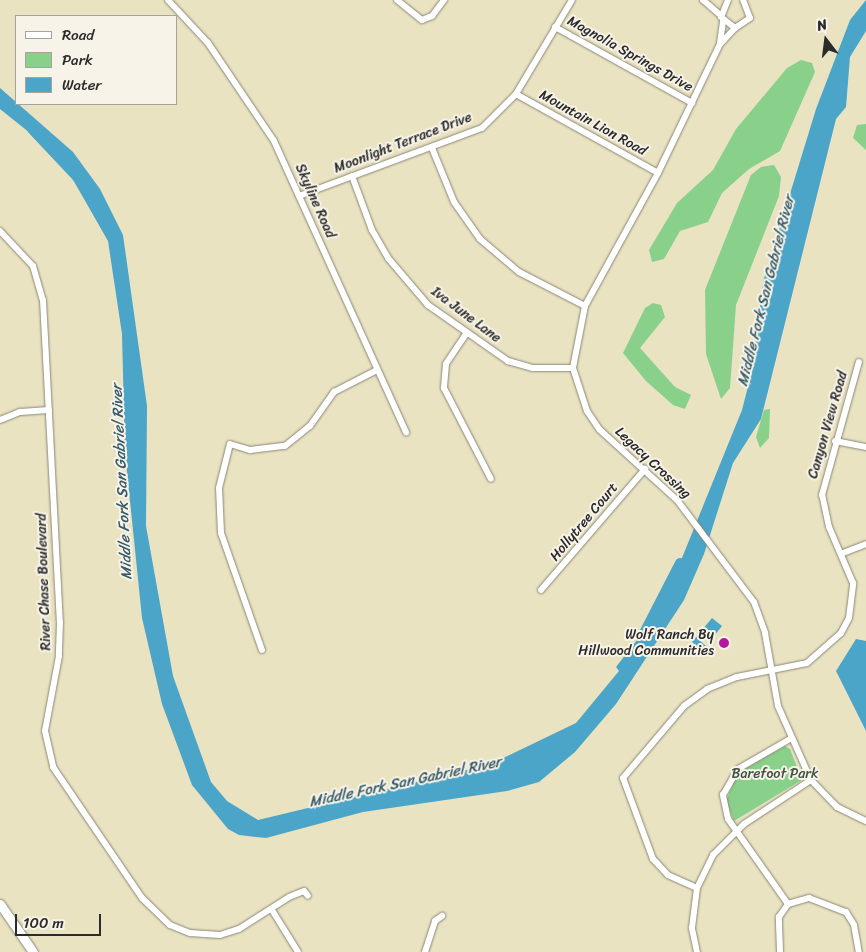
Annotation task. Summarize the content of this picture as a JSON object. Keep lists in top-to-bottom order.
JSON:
{
  "streets": {
    "street": [
      "Magnolia Springs Drive",
      "Mountain Lion Road",
      "Moonlight Terrace Drive",
      "Skyline Road",
      "Iva June Lane",
      "Canyon View Road",
      "Legacy Crossing",
      "Hollytree Court",
      "River Chase Boulevard"
    ]
  },
  "crossings": [
    ["Magnolia Springs Drive", "Moonlight Terrace Drive"],
    ["Magnolia Springs Drive", "Legacy Crossing"],
    ["Mountain Lion Road", "Moonlight Terrace Drive"],
    ["Mountain Lion Road", "Legacy Crossing"],
    ["Moonlight Terrace Drive", "Skyline Road"],
    ["Moonlight Terrace Drive", "Iva June Lane"],
    ["Iva June Lane", "Legacy Crossing"],
    ["Canyon View Road", "Legacy Crossing"],
    ["Legacy Crossing", "Hollytree Court"]
  ],
  "water": ["Middle Fork San Gabriel River"],
  "parks": ["Barefoot Park"],
  "places": ["Wolf Ranch By Hillwood Communities"],
  "legend": ["Road", "Park", "Water"],
  "scale_bar": "100 m",
  "north": "top"
}
